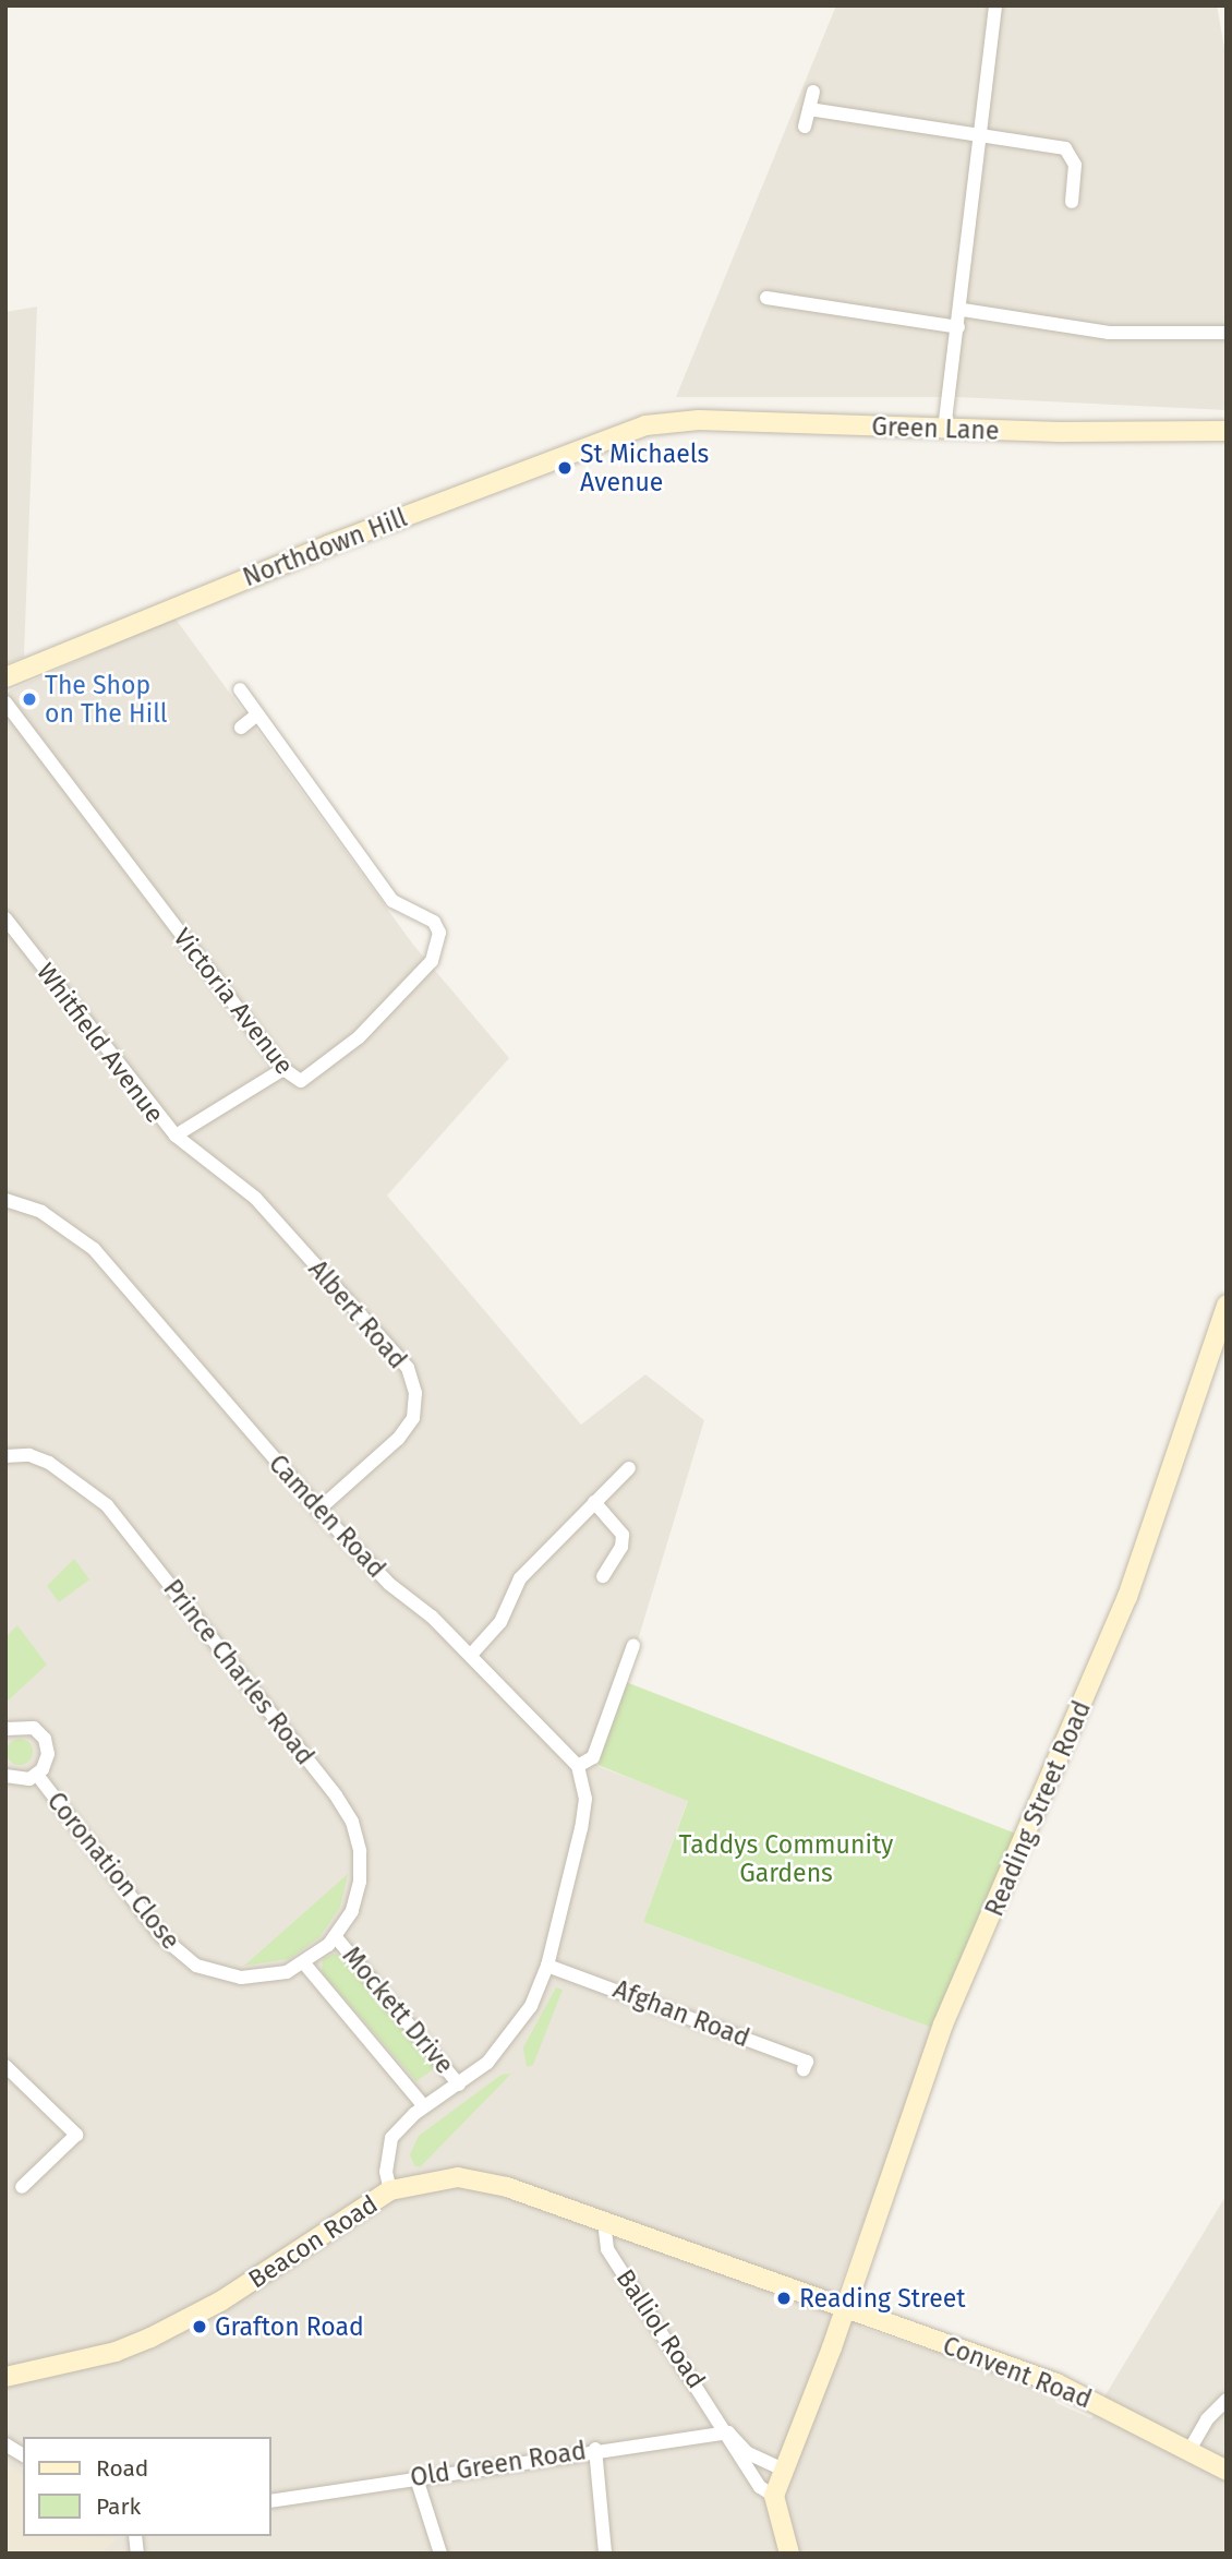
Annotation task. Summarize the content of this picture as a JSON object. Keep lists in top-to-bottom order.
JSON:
{
  "streets": {
    "street": [
      "Green Lane",
      "Northdown Hill",
      "Victoria Avenue",
      "Whitfield Avenue",
      "Albert Road",
      "Camden Road",
      "Prince Charles Road",
      "Reading Street Road",
      "Coronation Close",
      "Mockett Drive",
      "Afghan Road",
      "Beacon Road",
      "Balliol Road",
      "Convent Road",
      "Old Green Road"
    ]
  },
  "crossings": [
    ["Green Lane", "Northdown Hill"],
    ["Victoria Avenue", "Whitfield Avenue"],
    ["Whitfield Avenue", "Albert Road"],
    ["Albert Road", "Camden Road"],
    ["Prince Charles Road", "Coronation Close"],
    ["Prince Charles Road", "Mockett Drive"],
    ["Reading Street Road", "Beacon Road"],
    ["Reading Street Road", "Convent Road"],
    ["Coronation Close", "Mockett Drive"],
    ["Beacon Road", "Balliol Road"],
    ["Beacon Road", "Convent Road"],
    ["Balliol Road", "Old Green Road"]
  ],
  "parks": ["Taddys Community Gardens"],
  "places": [
    "St Michaels Avenue",
    "The Shop on The Hill",
    "Reading Street",
    "Grafton Road"
  ],
  "legend": ["Road", "Park"]
}
